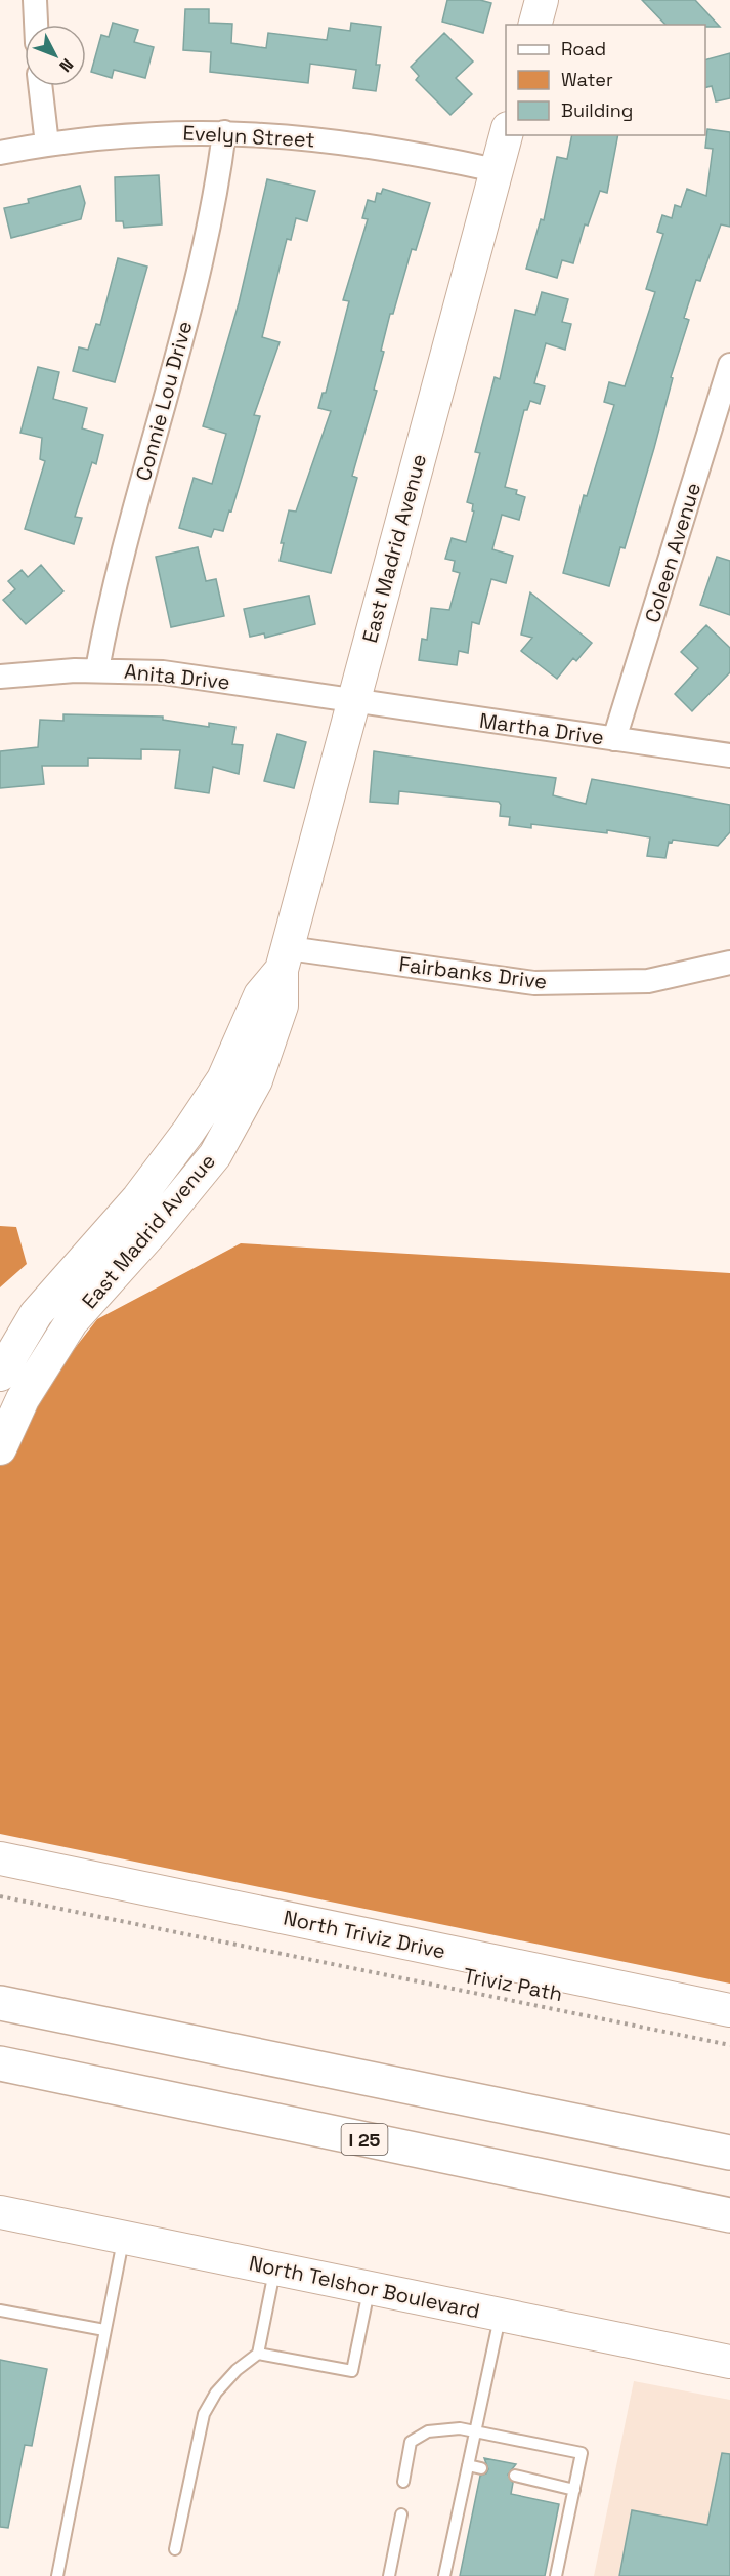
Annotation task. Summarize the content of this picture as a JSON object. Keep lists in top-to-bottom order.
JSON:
{
  "streets": {
    "highway": ["I 25"],
    "street": [
      "Evelyn Street",
      "Connie Lou Drive",
      "East Madrid Avenue",
      "Coleen Avenue",
      "Anita Drive",
      "Martha Drive",
      "Fairbanks Drive",
      "North Triviz Drive",
      "North Telshor Boulevard"
    ],
    "path": ["Triviz Path"]
  },
  "crossings": [
    ["Evelyn Street", "Connie Lou Drive"],
    ["Evelyn Street", "East Madrid Avenue"],
    ["Connie Lou Drive", "Anita Drive"],
    ["East Madrid Avenue", "Anita Drive"],
    ["East Madrid Avenue", "Martha Drive"],
    ["East Madrid Avenue", "Fairbanks Drive"],
    ["Coleen Avenue", "Martha Drive"],
    ["Anita Drive", "Martha Drive"]
  ],
  "legend": ["Road", "Water", "Building"],
  "north": "bottom right"
}
